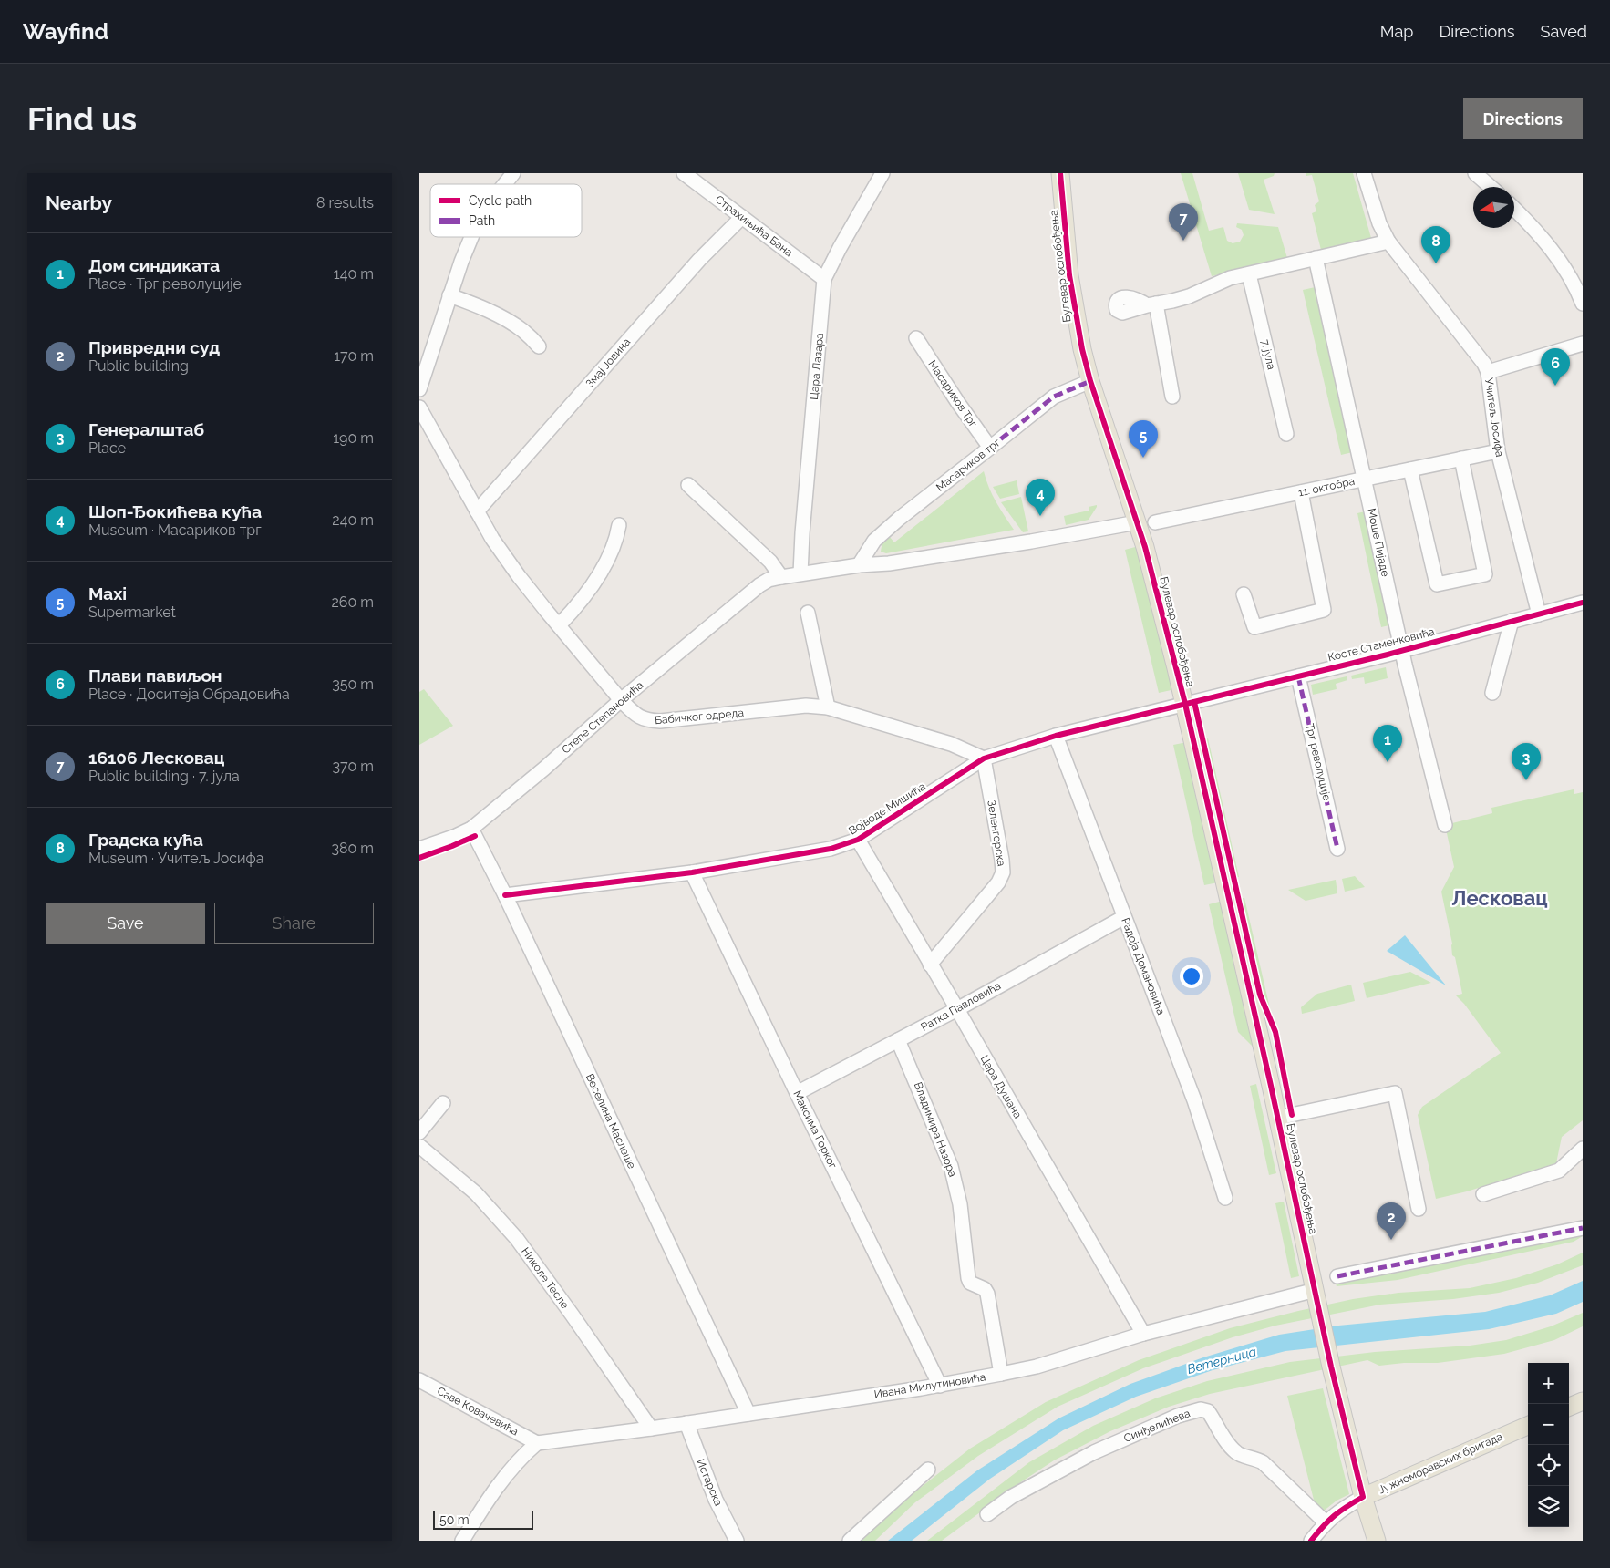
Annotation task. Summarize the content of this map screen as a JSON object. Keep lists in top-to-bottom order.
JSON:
{
  "streets": {
    "main road": ["Булевар ослобођења", "Јужноморавских бригада"],
    "street": [
      "Страхињића Бана",
      "7. јула",
      "Змај Јовина",
      "Цара Лазара",
      "Масариков Трг",
      "Учитељ Јосифа",
      "Масариков трг",
      "11. октобра",
      "Моше Пијаде",
      "Косте Стаменковића",
      "Бабичког одреда",
      "Степе Степановића",
      "Трг револуције",
      "Војводе Мишића",
      "Зеленгорска",
      "Радоја Домановића",
      "Ратка Павловића",
      "Цара Душана",
      "Веселина Маслеше",
      "Максима Горког",
      "Владимира Назора",
      "Николе Тесле",
      "Ивана Милутиновића",
      "Саве Ковачевића",
      "Синђелићева",
      "Истарска"
    ]
  },
  "crossings": [
    ["Страхињића Бана", "Змај Јовина"],
    ["Страхињића Бана", "Цара Лазара"],
    ["Булевар ослобођења", "Масариков трг"],
    ["Булевар ослобођења", "Косте Стаменковића"],
    ["Булевар ослобођења", "Војводе Мишића"],
    ["Булевар ослобођења", "Ивана Милутиновића"],
    ["Булевар ослобођења", "Јужноморавских бригада"],
    ["Змај Јовина", "Бабичког одреда"],
    ["Масариков Трг", "Масариков трг"],
    ["Учитељ Јосифа", "11. октобра"],
    ["Учитељ Јосифа", "Косте Стаменковића"],
    ["11. октобра", "Моше Пијаде"],
    ["Моше Пијаде", "Косте Стаменковића"],
    ["Косте Стаменковића", "Трг револуције"],
    ["Косте Стаменковића", "Војводе Мишића"],
    ["Бабичког одреда", "Степе Степановића"],
    ["Бабичког одреда", "Војводе Мишића"],
    ["Бабичког одреда", "Зеленгорска"],
    ["Степе Степановића", "Веселина Маслеше"],
    ["Војводе Мишића", "Зеленгорска"],
    ["Војводе Мишића", "Радоја Домановића"],
    ["Војводе Мишића", "Цара Душана"],
    ["Војводе Мишића", "Веселина Маслеше"],
    ["Војводе Мишића", "Максима Горког"],
    ["Зеленгорска", "Цара Душана"],
    ["Радоја Домановића", "Ратка Павловића"],
    ["Ратка Павловића", "Цара Душана"],
    ["Ратка Павловића", "Максима Горког"],
    ["Ратка Павловића", "Владимира Назора"],
    ["Цара Душана", "Ивана Милутиновића"],
    ["Веселина Маслеше", "Ивана Милутиновића"],
    ["Максима Горког", "Ивана Милутиновића"],
    ["Владимира Назора", "Ивана Милутиновића"],
    ["Николе Тесле", "Ивана Милутиновића"],
    ["Ивана Милутиновића", "Саве Ковачевића"],
    ["Ивана Милутиновића", "Истарска"],
    ["Синђелићева", "Јужноморавских бригада"]
  ],
  "districts": ["Лесковац"],
  "water": ["Ветерница"],
  "legend": ["Cycle path", "Path"],
  "scale_bar": "50 m",
  "north": "left",
  "page": {
    "header": "Wayfind",
    "nav": ["Map", "Directions", "Saved"],
    "buttons": [
      "Directions",
      ["Save", "Share"]
    ],
    "title": "Find us",
    "heading": ["Nearby", "8 results"],
    "pins": [
      "7",
      "8",
      "6",
      "5",
      "4",
      "1",
      "3",
      "2"
    ],
    "list": [
      {
        "mark": "1",
        "name": "Дом синдиката",
        "note": "Place · Трг револуције",
        "value": "140 m"
      },
      {
        "mark": "2",
        "name": "Привредни суд",
        "note": "Public building",
        "value": "170 m"
      },
      {
        "mark": "3",
        "name": "Генералштаб",
        "note": "Place",
        "value": "190 m"
      },
      {
        "mark": "4",
        "name": "Шоп-Ђокићева кућа",
        "note": "Museum · Масариков трг",
        "value": "240 m"
      },
      {
        "mark": "5",
        "name": "Maxi",
        "note": "Supermarket",
        "value": "260 m"
      },
      {
        "mark": "6",
        "name": "Плави павиљон",
        "note": "Place · Доситеја Обрадовића",
        "value": "350 m"
      },
      {
        "mark": "7",
        "name": "16106 Лесковац",
        "note": "Public building · 7. јула",
        "value": "370 m"
      },
      {
        "mark": "8",
        "name": "Градска кућа",
        "note": "Museum · Учитељ Јосифа",
        "value": "380 m"
      }
    ],
    "map_buttons": ["+", "−"],
    "scale": "50 m"
  }
}
